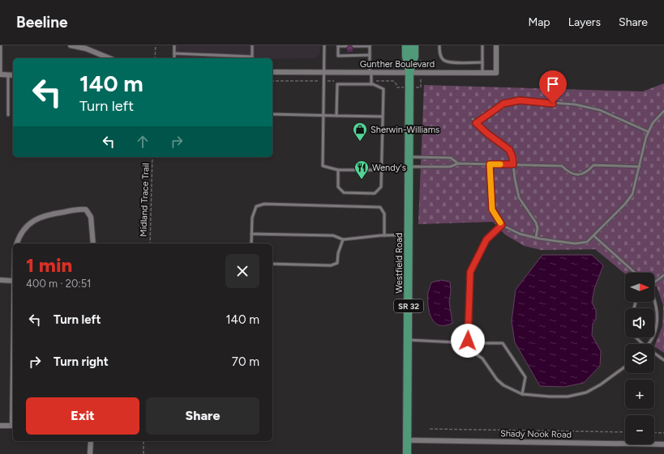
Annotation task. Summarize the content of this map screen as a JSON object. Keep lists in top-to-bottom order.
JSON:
{
  "streets": {
    "main road": ["Westfield Road", "SR 32"],
    "street": ["Gunther Boulevard", "Shady Nook Road"],
    "path": ["Midland Trace Trail"]
  },
  "crossings": [
    ["Gunther Boulevard", "Westfield Road"],
    ["Westfield Road", "Shady Nook Road"]
  ],
  "places": {
    "shop": ["Sherwin-Williams"],
    "restaurant": ["Wendy's"]
  },
  "north": "right",
  "page": {
    "header": "Beeline",
    "nav": ["Map", "Layers", "Share"],
    "turn": ["140 m", "Turn left"],
    "heading": ["1 min", "400 m · 20:51"],
    "map_buttons": ["+", "−"],
    "list": [
      {
        "name": "Turn left",
        "value": "140 m"
      },
      {
        "name": "Turn right",
        "value": "70 m"
      }
    ],
    "buttons": ["Exit", "Share"]
  }
}
